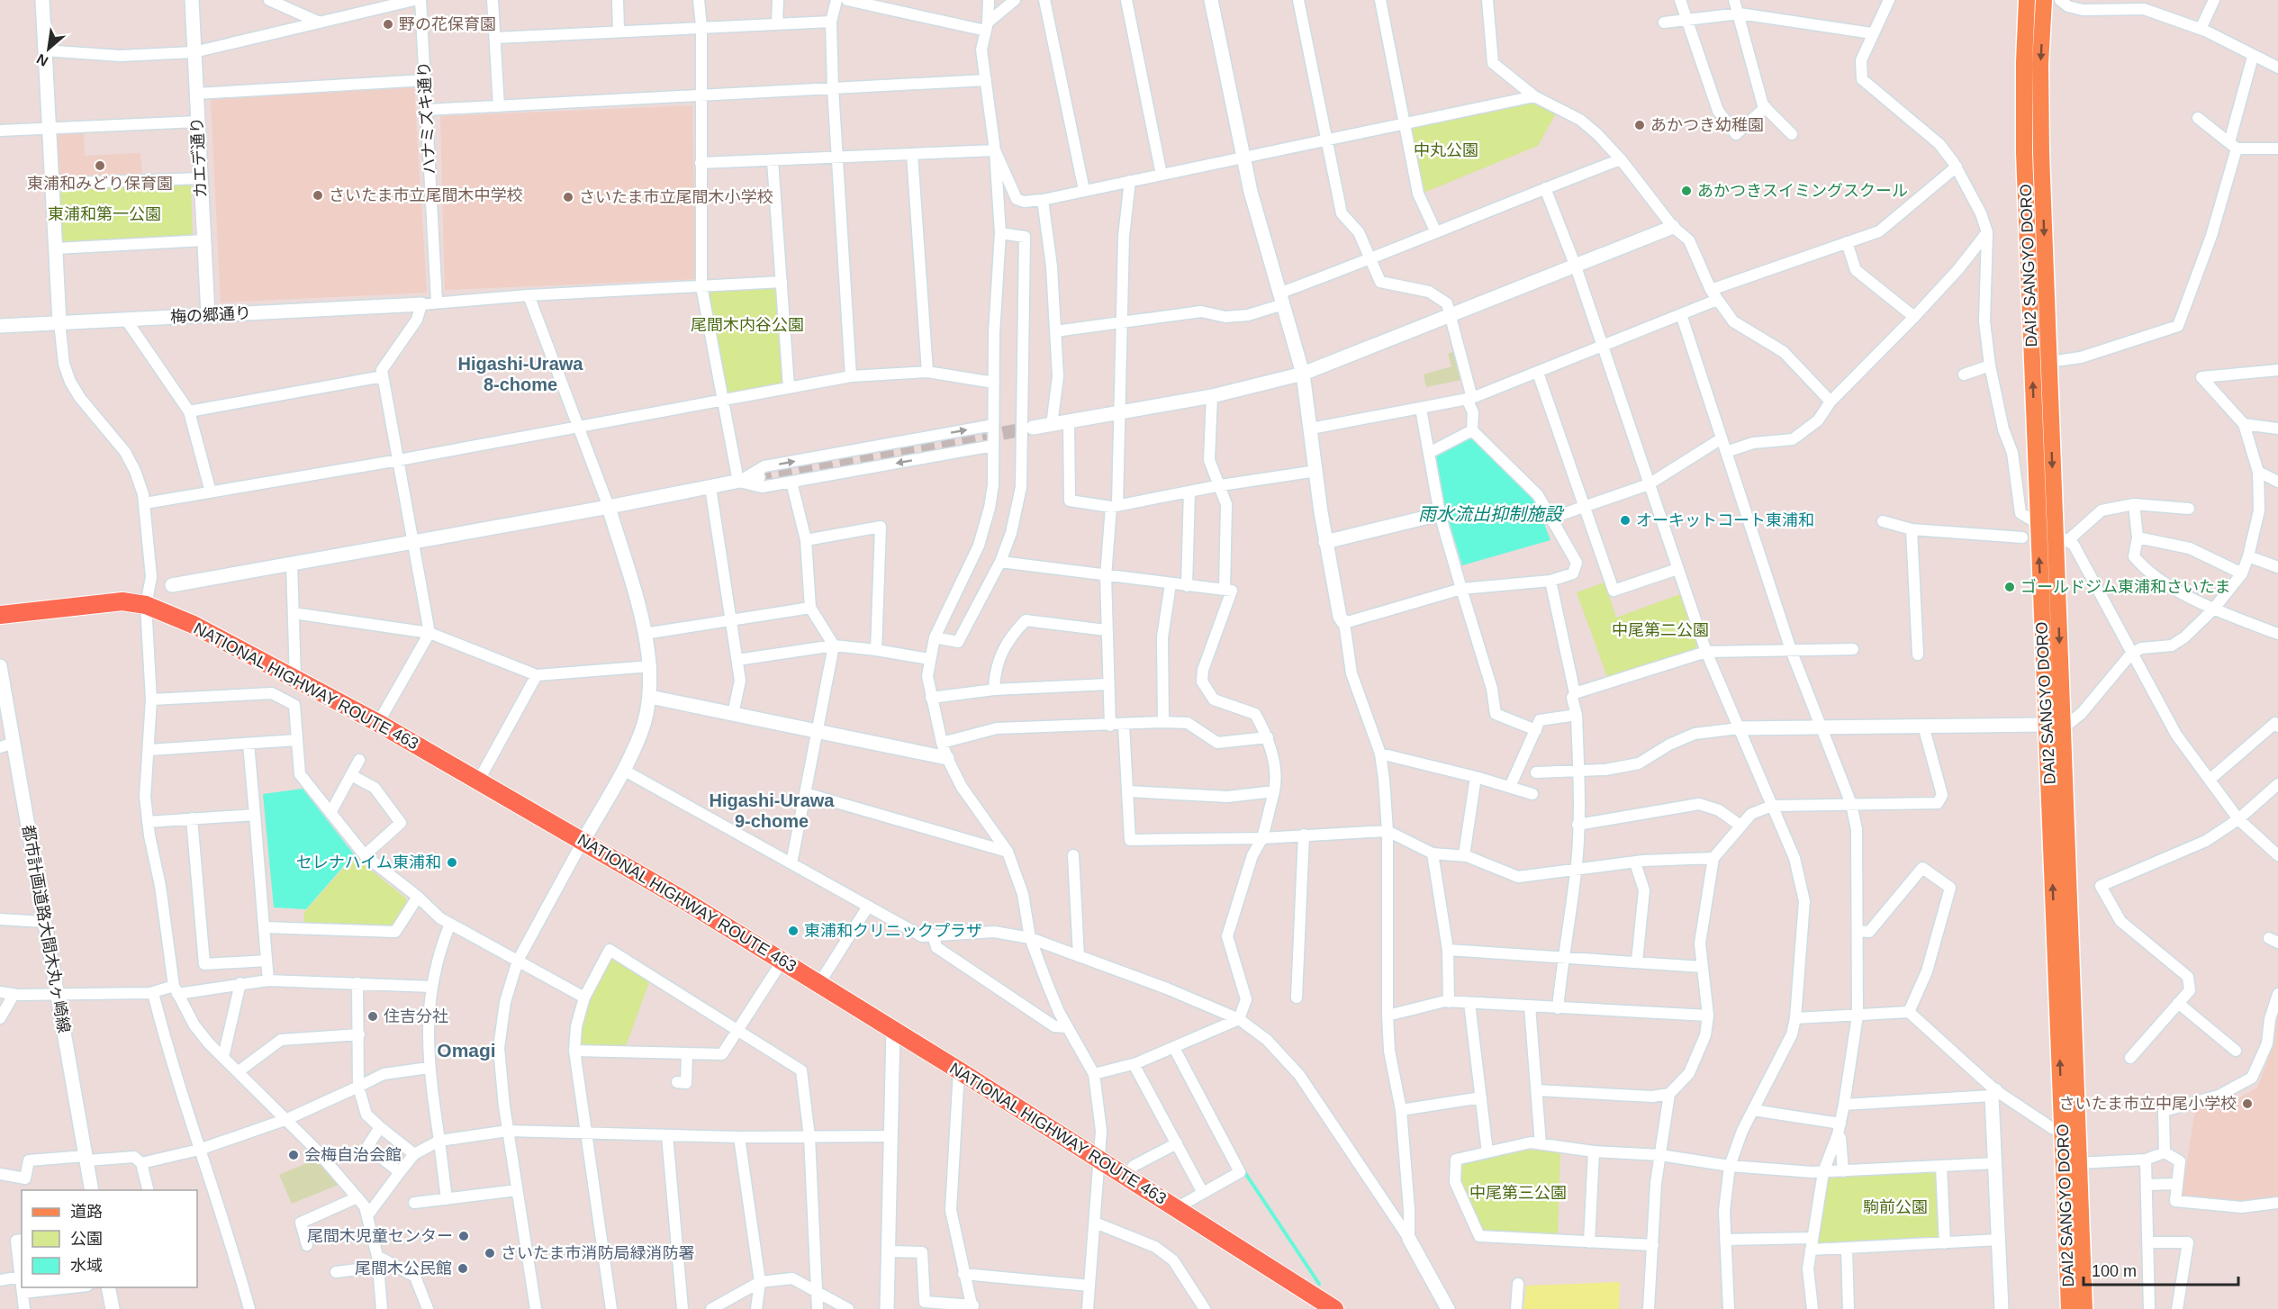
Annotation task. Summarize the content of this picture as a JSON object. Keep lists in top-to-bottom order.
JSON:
{
  "streets": {
    "highway": ["NATIONAL HIGHWAY ROUTE 463"],
    "main road": ["DAI2 SANGYO DORO"],
    "street": [
      "ハナミズキ通り",
      "カエデ通り",
      "梅の郷通り",
      "都市計画道路大間木丸ヶ崎線"
    ]
  },
  "crossings": [
    ["カエデ通り", "梅の郷通り"]
  ],
  "districts": ["Higashi-Urawa 8-chome", "Higashi-Urawa 9-chome", "Omagi"],
  "water": ["雨水流出抑制施設"],
  "parks": [
    "中丸公園",
    "東浦和第一公園",
    "尾間木内谷公園",
    "中尾第二公園",
    "中尾第三公園",
    "駒前公園"
  ],
  "places": [
    "野の花保育園",
    "あかつき幼稚園",
    "東浦和みどり保育園",
    "あかつきスイミングスクール",
    "さいたま市立尾間木中学校",
    "さいたま市立尾間木小学校",
    "オーキットコート東浦和",
    "ゴールドジム東浦和さいたま",
    "セレナハイム東浦和",
    "東浦和クリニックプラザ",
    "住吉分社",
    "さいたま市立中尾小学校",
    "会梅自治会館",
    "尾間木児童センター",
    "さいたま市消防局緑消防署",
    "尾間木公民館"
  ],
  "legend": ["道路", "公園", "水域"],
  "scale_bar": "100 m",
  "north": "bottom left"
}
